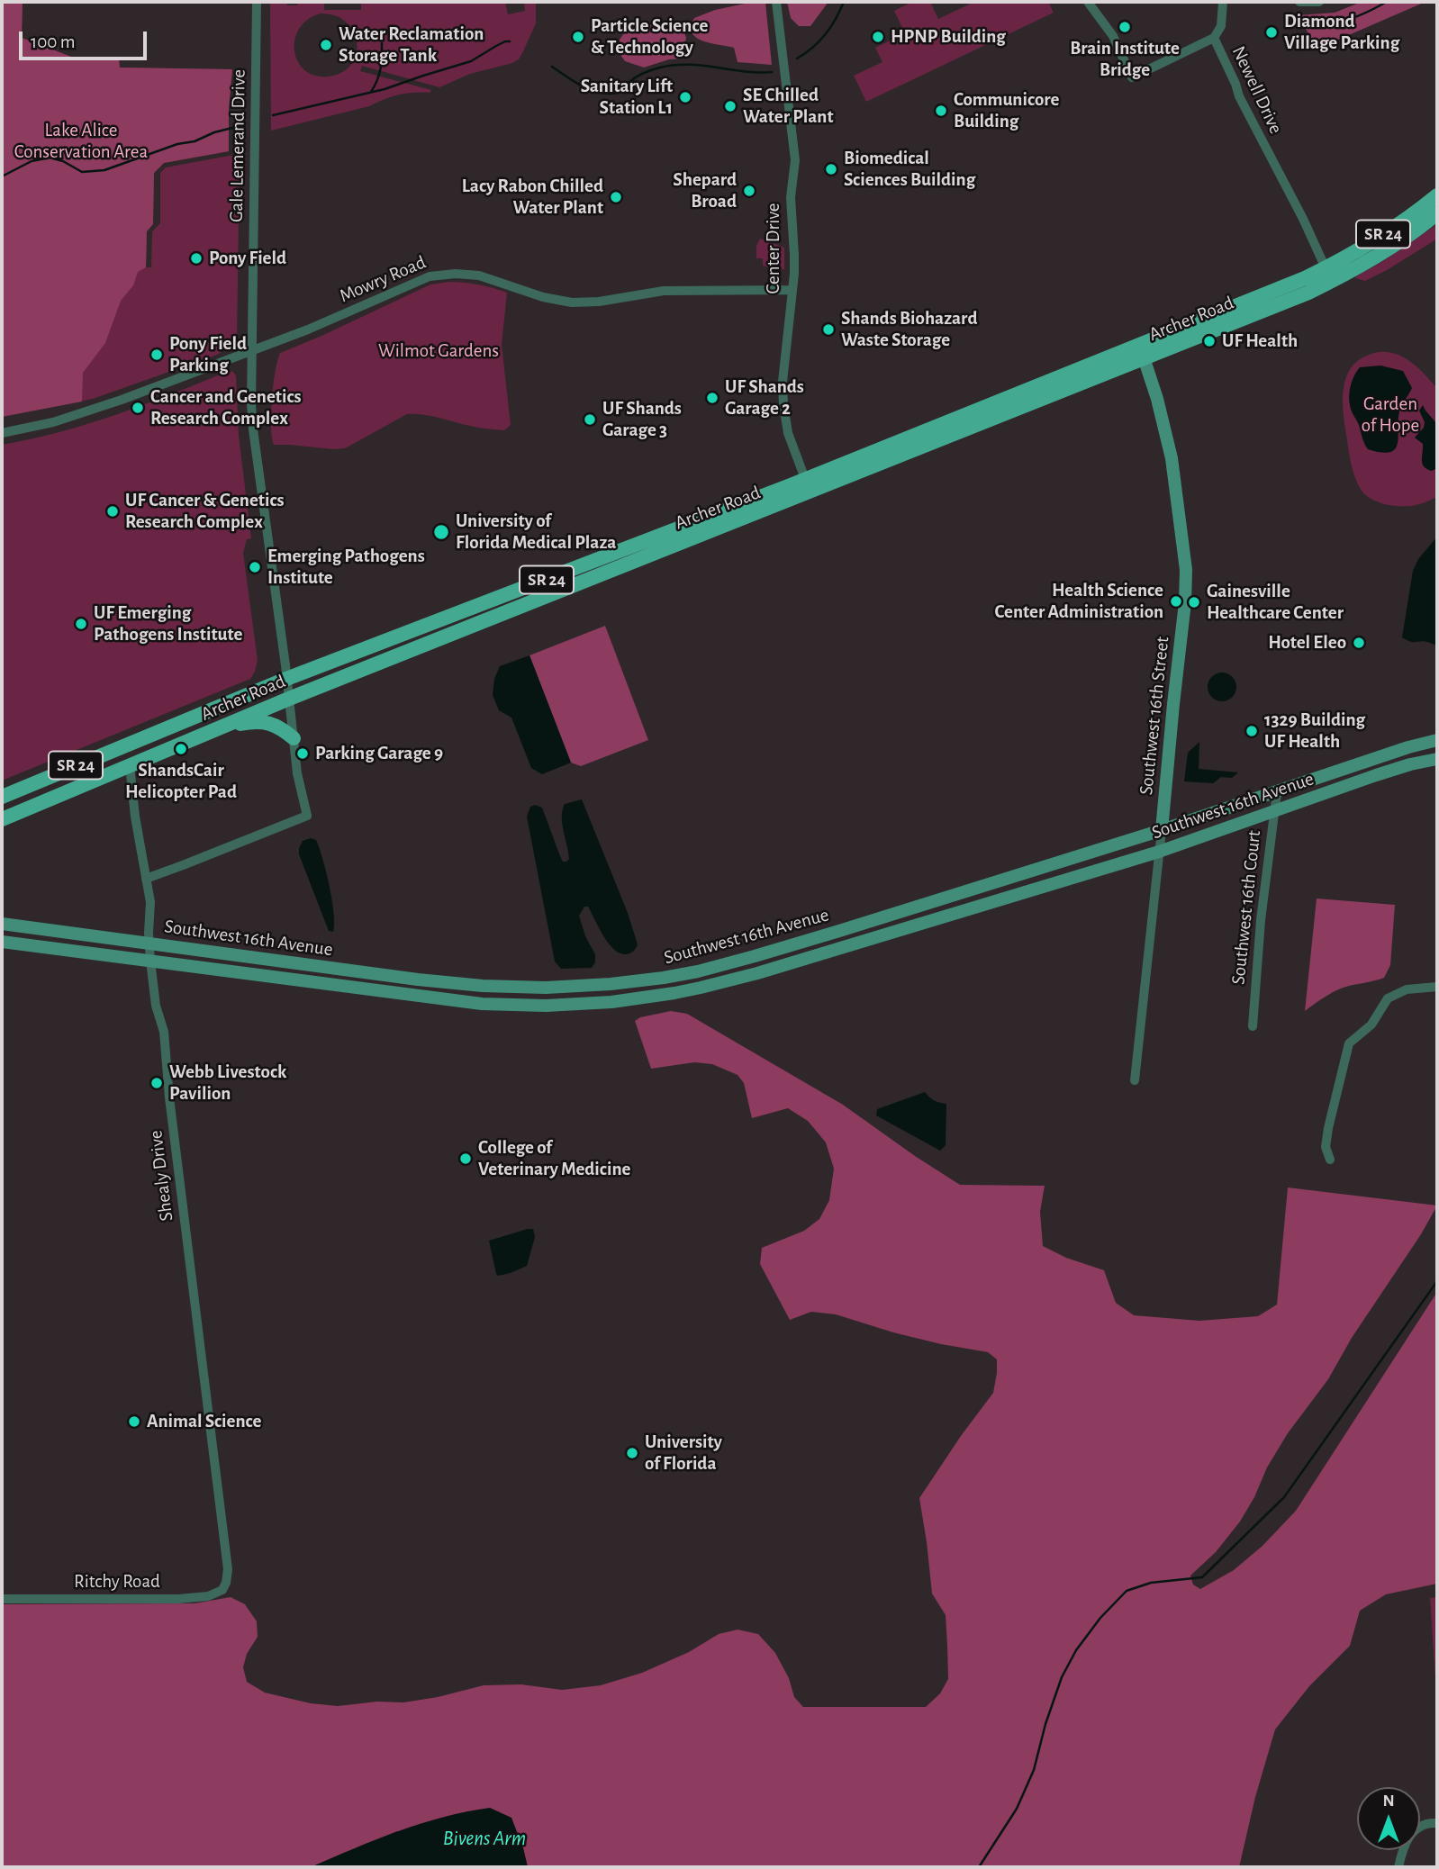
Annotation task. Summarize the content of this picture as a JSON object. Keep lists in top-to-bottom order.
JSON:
{
  "streets": {
    "main road": [
      "SR 24",
      "Archer Road",
      "Southwest 16th Street",
      "Southwest 16th Avenue"
    ],
    "street": [
      "Newell Drive",
      "Gale Lemerand Drive",
      "Center Drive",
      "Mowry Road",
      "Southwest 16th Court",
      "Shealy Drive",
      "Ritchy Road"
    ]
  },
  "crossings": [
    ["Newell Drive", "Archer Road"],
    ["Gale Lemerand Drive", "Mowry Road"],
    ["Gale Lemerand Drive", "Archer Road"],
    ["Gale Lemerand Drive", "Shealy Drive"],
    ["Center Drive", "Mowry Road"],
    ["Center Drive", "Archer Road"],
    ["Archer Road", "Southwest 16th Street"],
    ["Archer Road", "Shealy Drive"],
    ["Southwest 16th Street", "Southwest 16th Avenue"],
    ["Southwest 16th Avenue", "Southwest 16th Court"],
    ["Southwest 16th Avenue", "Shealy Drive"],
    ["Shealy Drive", "Ritchy Road"]
  ],
  "water": ["Bivens Arm"],
  "parks": ["Lake Alice Conservation Area", "Wilmot Gardens", "Garden of Hope"],
  "places": [
    "Brain Institute Bridge",
    "Diamond Village Parking",
    "Particle Science & Technology",
    "HPNP Building",
    "Water Reclamation Storage Tank",
    "Sanitary Lift Station L1",
    "SE Chilled Water Plant",
    "Communicore Building",
    "Biomedical Sciences Building",
    "Shepard Broad",
    "Lacy Rabon Chilled Water Plant",
    "Pony Field",
    "Shands Biohazard Waste Storage",
    "UF Health",
    "Pony Field Parking",
    "UF Shands Garage 2",
    "Cancer and Genetics Research Complex",
    "UF Shands Garage 3",
    "UF Cancer & Genetics Research Complex",
    "University of Florida Medical Plaza",
    "Emerging Pathogens Institute",
    "Health Science Center Administration",
    "Gainesville Healthcare Center",
    "UF Emerging Pathogens Institute",
    "Hotel Eleo",
    "1329 Building UF Health",
    "ShandsCair Helicopter Pad",
    "Parking Garage 9",
    "Webb Livestock Pavilion",
    "College of Veterinary Medicine",
    "Animal Science",
    "University of Florida"
  ],
  "scale_bar": "100 m",
  "north": "top"
}
